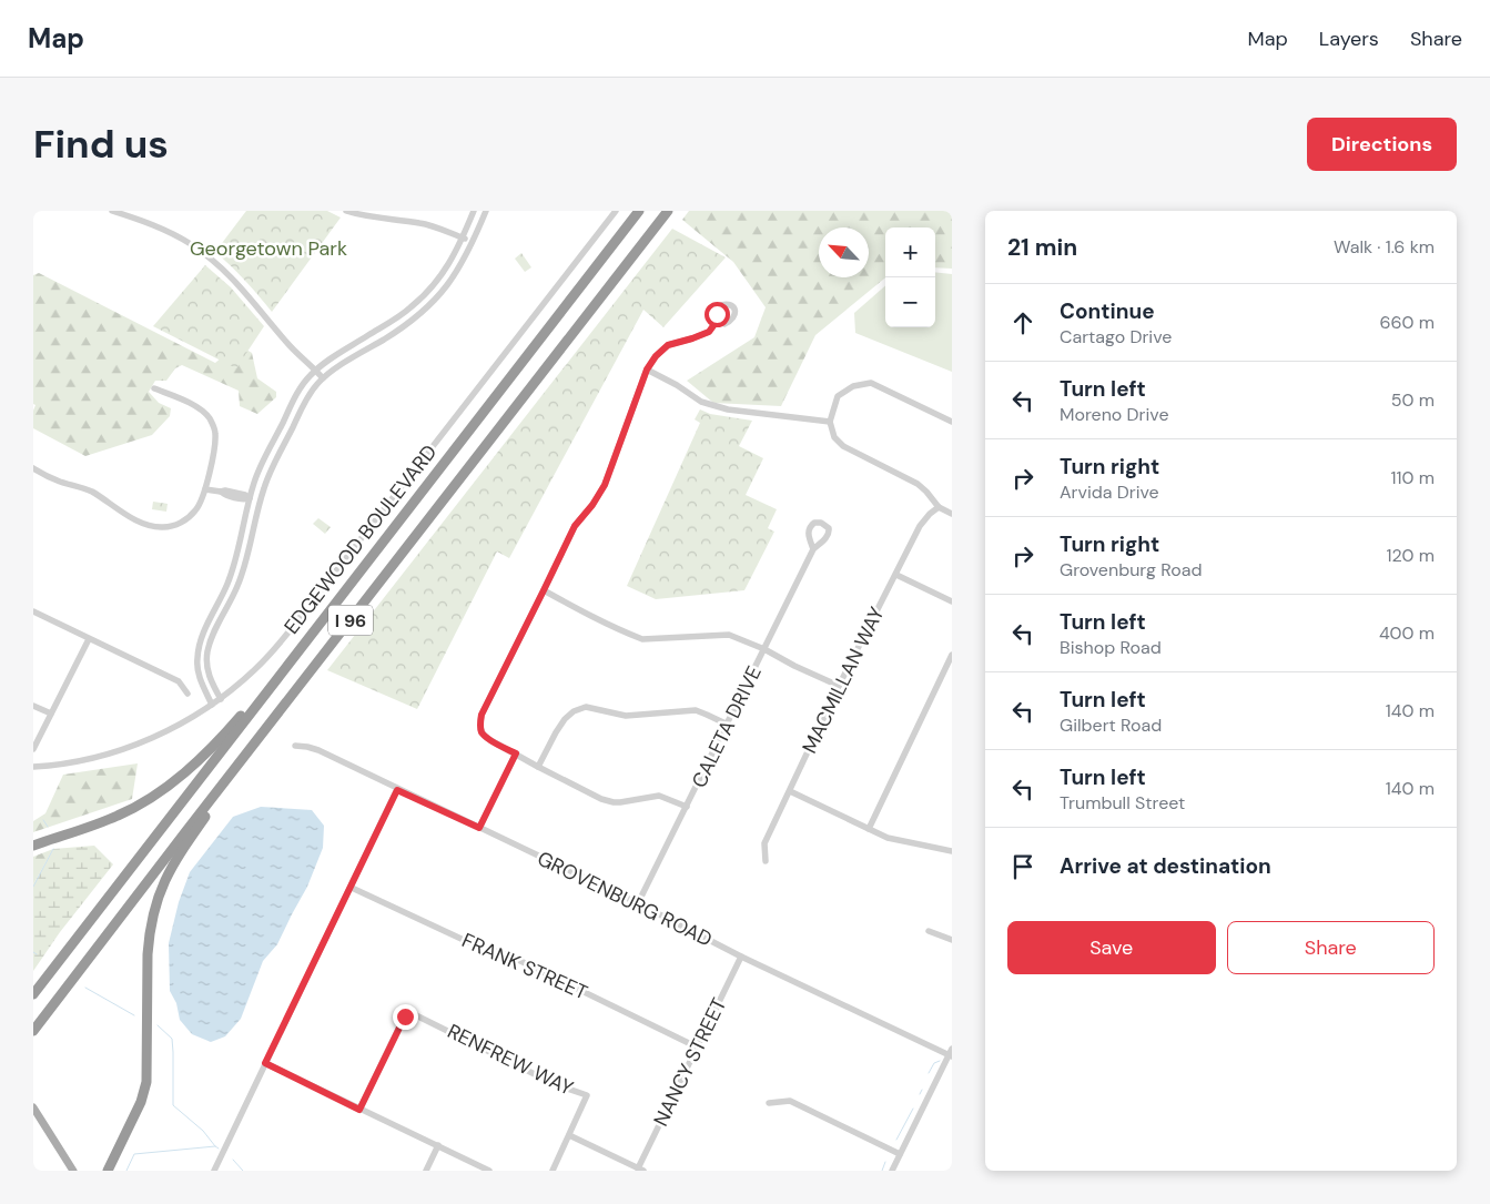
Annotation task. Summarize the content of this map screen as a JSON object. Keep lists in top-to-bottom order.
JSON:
{
  "streets": {
    "highway": ["I 96"],
    "street": [
      "EDGEWOOD BOULEVARD",
      "MACMILLAN WAY",
      "CALETA DRIVE",
      "GROVENBURG ROAD",
      "FRANK STREET",
      "RENFREW WAY",
      "NANCY STREET"
    ]
  },
  "crossings": [
    ["CALETA DRIVE", "GROVENBURG ROAD"],
    ["GROVENBURG ROAD", "NANCY STREET"],
    ["FRANK STREET", "NANCY STREET"]
  ],
  "parks": ["Georgetown Park"],
  "north": "top left",
  "page": {
    "header": "Map",
    "nav": ["Map", "Layers", "Share"],
    "buttons": [
      "Directions",
      ["Save", "Share"]
    ],
    "title": "Find us",
    "heading": ["21 min", "Walk · 1.6 km"],
    "map_buttons": ["+", "−"],
    "list": [
      ["Continue", "Cartago Drive", "660 m"],
      ["Turn left", "Moreno Drive", "50 m"],
      ["Turn right", "Arvida Drive", "110 m"],
      ["Turn right", "Grovenburg Road", "120 m"],
      ["Turn left", "Bishop Road", "400 m"],
      ["Turn left", "Gilbert Road", "140 m"],
      ["Turn left", "Trumbull Street", "140 m"],
      "Arrive at destination"
    ]
  }
}
